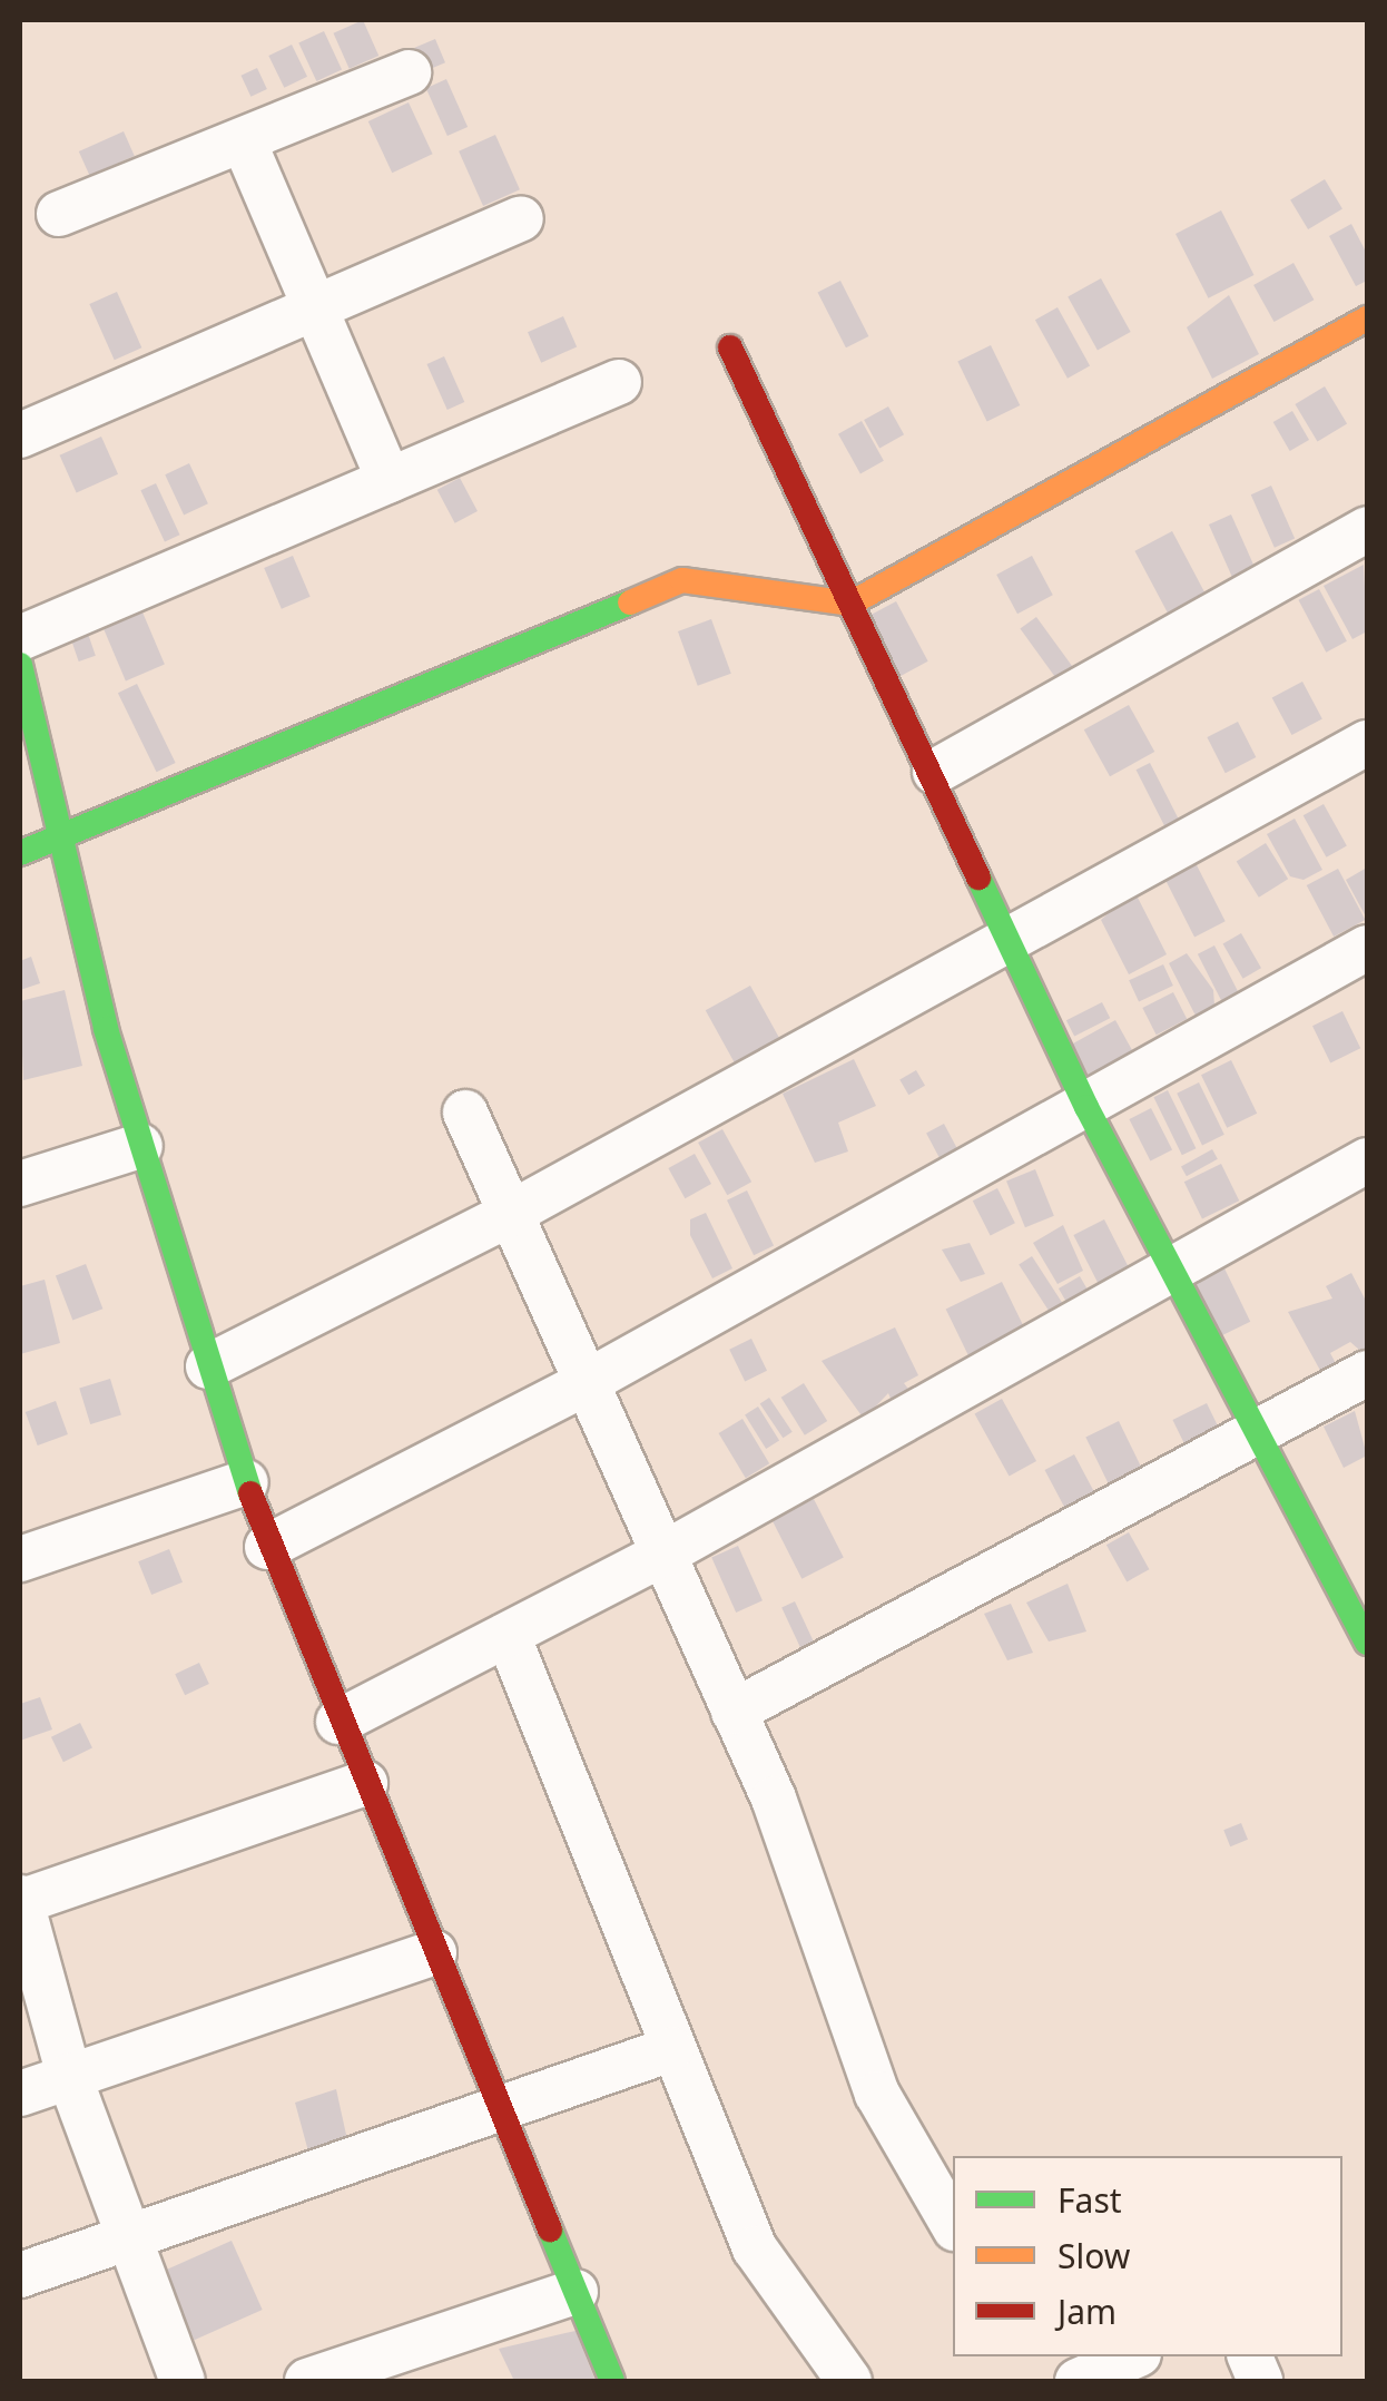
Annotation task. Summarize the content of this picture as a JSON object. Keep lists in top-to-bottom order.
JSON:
{
  "legend": ["Fast", "Slow", "Jam"]
}
